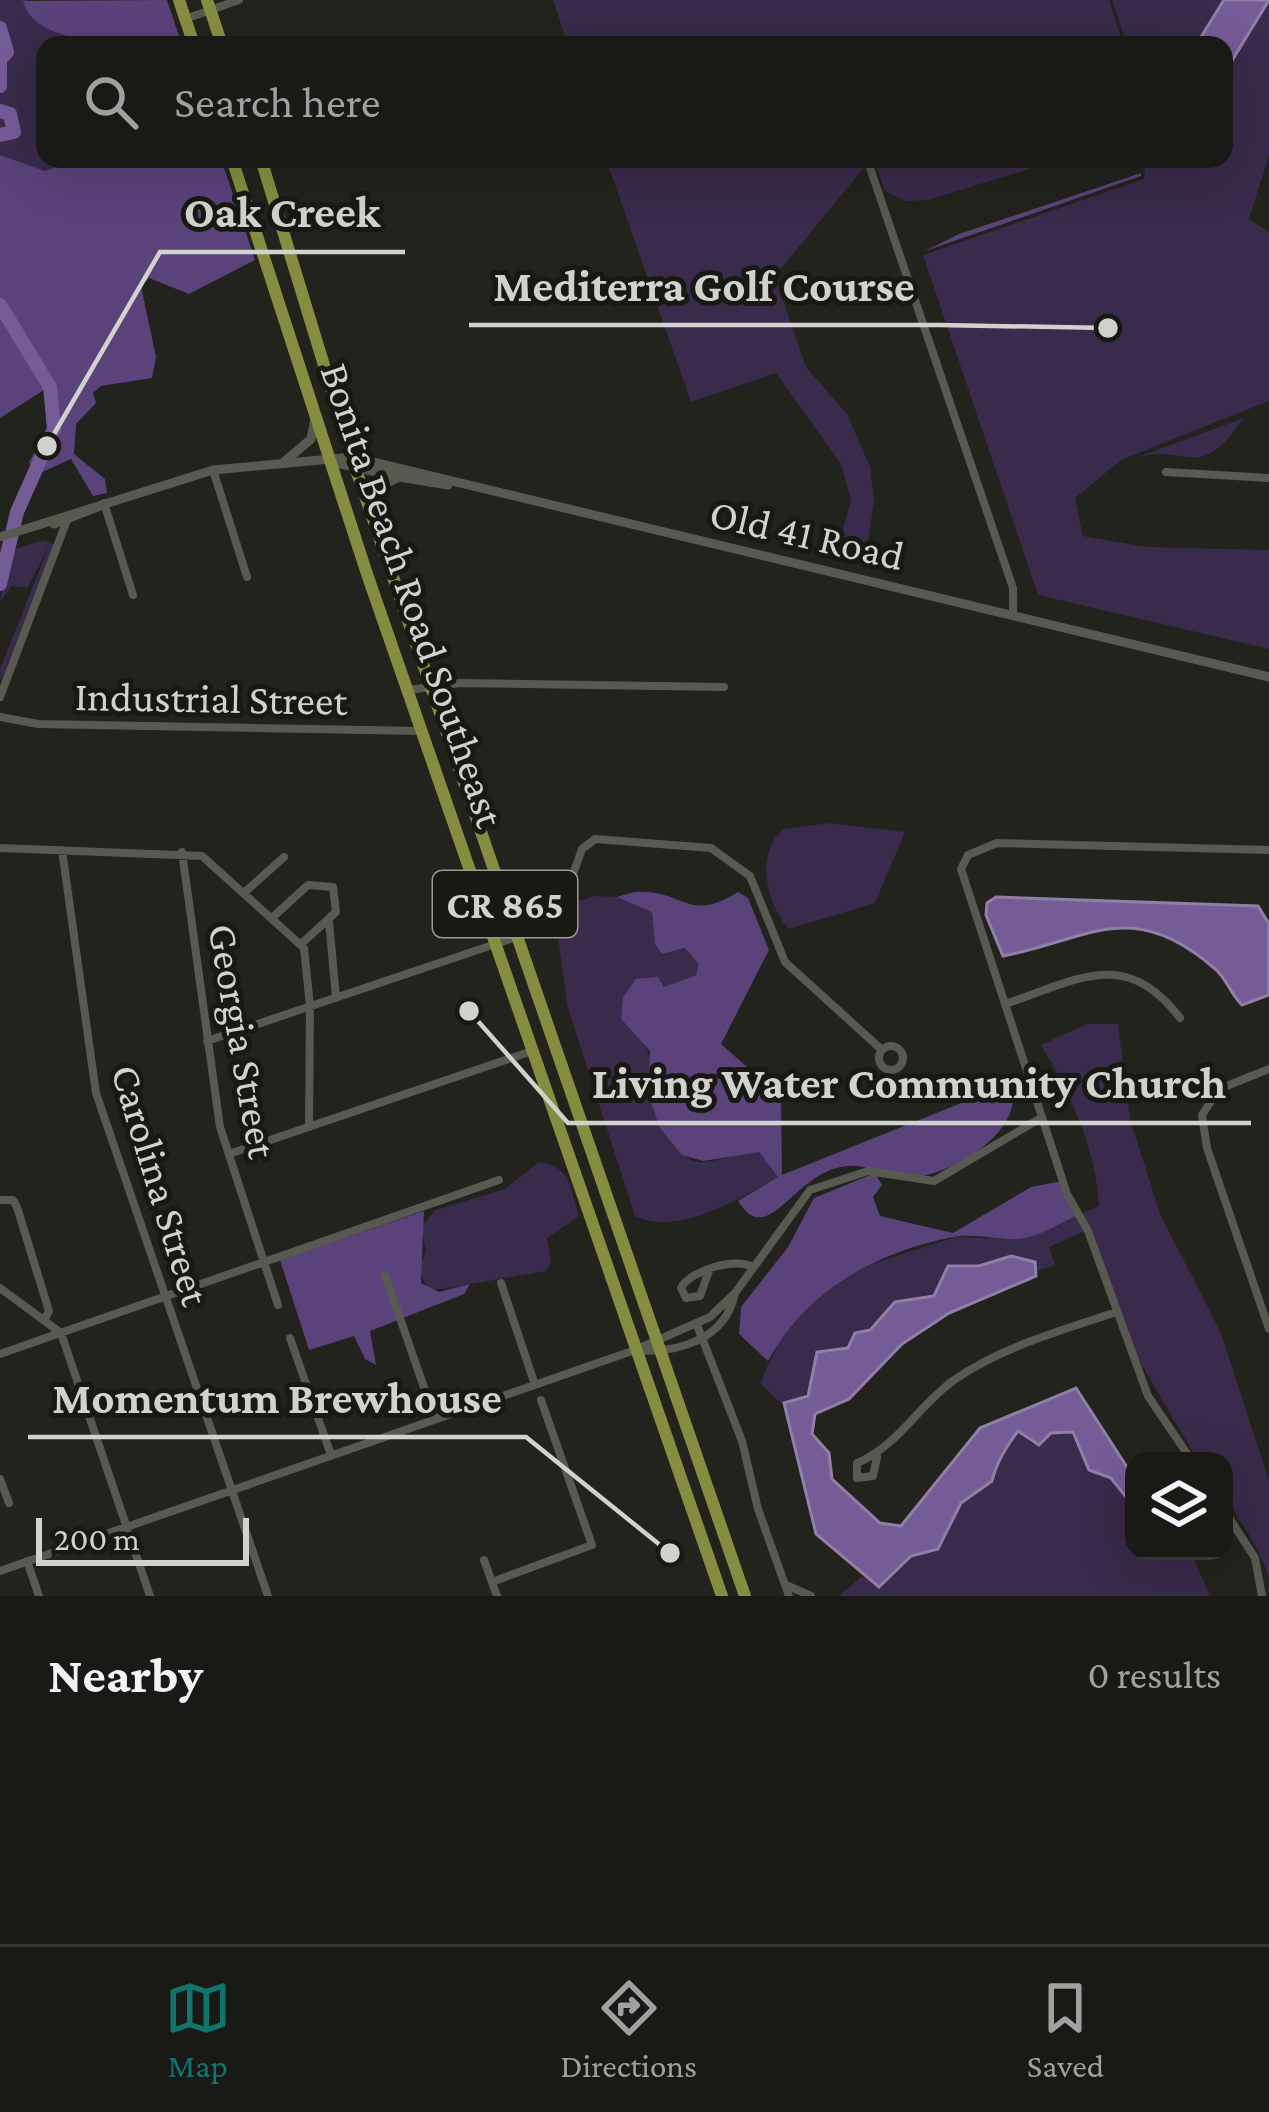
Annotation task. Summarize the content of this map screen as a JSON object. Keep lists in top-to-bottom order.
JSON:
{
  "streets": {
    "main road": ["Bonita Beach Road Southeast", "CR 865"],
    "street": [
      "Old 41 Road",
      "Industrial Street",
      "Georgia Street",
      "Carolina Street"
    ]
  },
  "crossings": [
    ["Old 41 Road", "Bonita Beach Road Southeast"],
    ["Bonita Beach Road Southeast", "Industrial Street"]
  ],
  "places": [
    "Mediterra Golf Course",
    "Oak Creek",
    "Living Water Community Church",
    "Momentum Brewhouse"
  ],
  "scale_bar": "200 m",
  "page": {
    "search": "Search here",
    "scale": "200 m",
    "heading": ["Nearby", "0 results"],
    "nav": ["Map", "Directions", "Saved"]
  }
}
